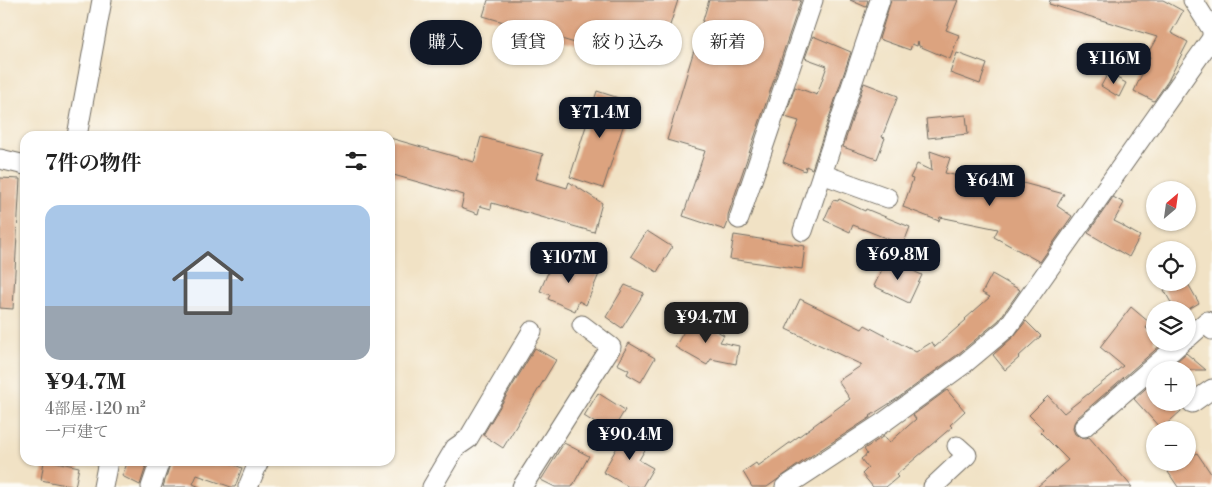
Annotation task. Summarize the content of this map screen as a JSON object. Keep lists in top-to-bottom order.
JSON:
{
  "north": "top right",
  "page": {
    "chip": [
      "購入",
      "賃貸",
      "絞り込み",
      "新着"
    ],
    "price": [
      "¥116M",
      "¥71.4M",
      "¥64M",
      "¥69.8M",
      "¥107M",
      "¥94.7M",
      "¥90.4M"
    ],
    "heading": "7件の物件",
    "map_buttons": ["+", "−"],
    "list": [
      {
        "name": "¥94.7M",
        "note": "4部屋 · 120 m² · 一戸建て"
      }
    ]
  }
}
